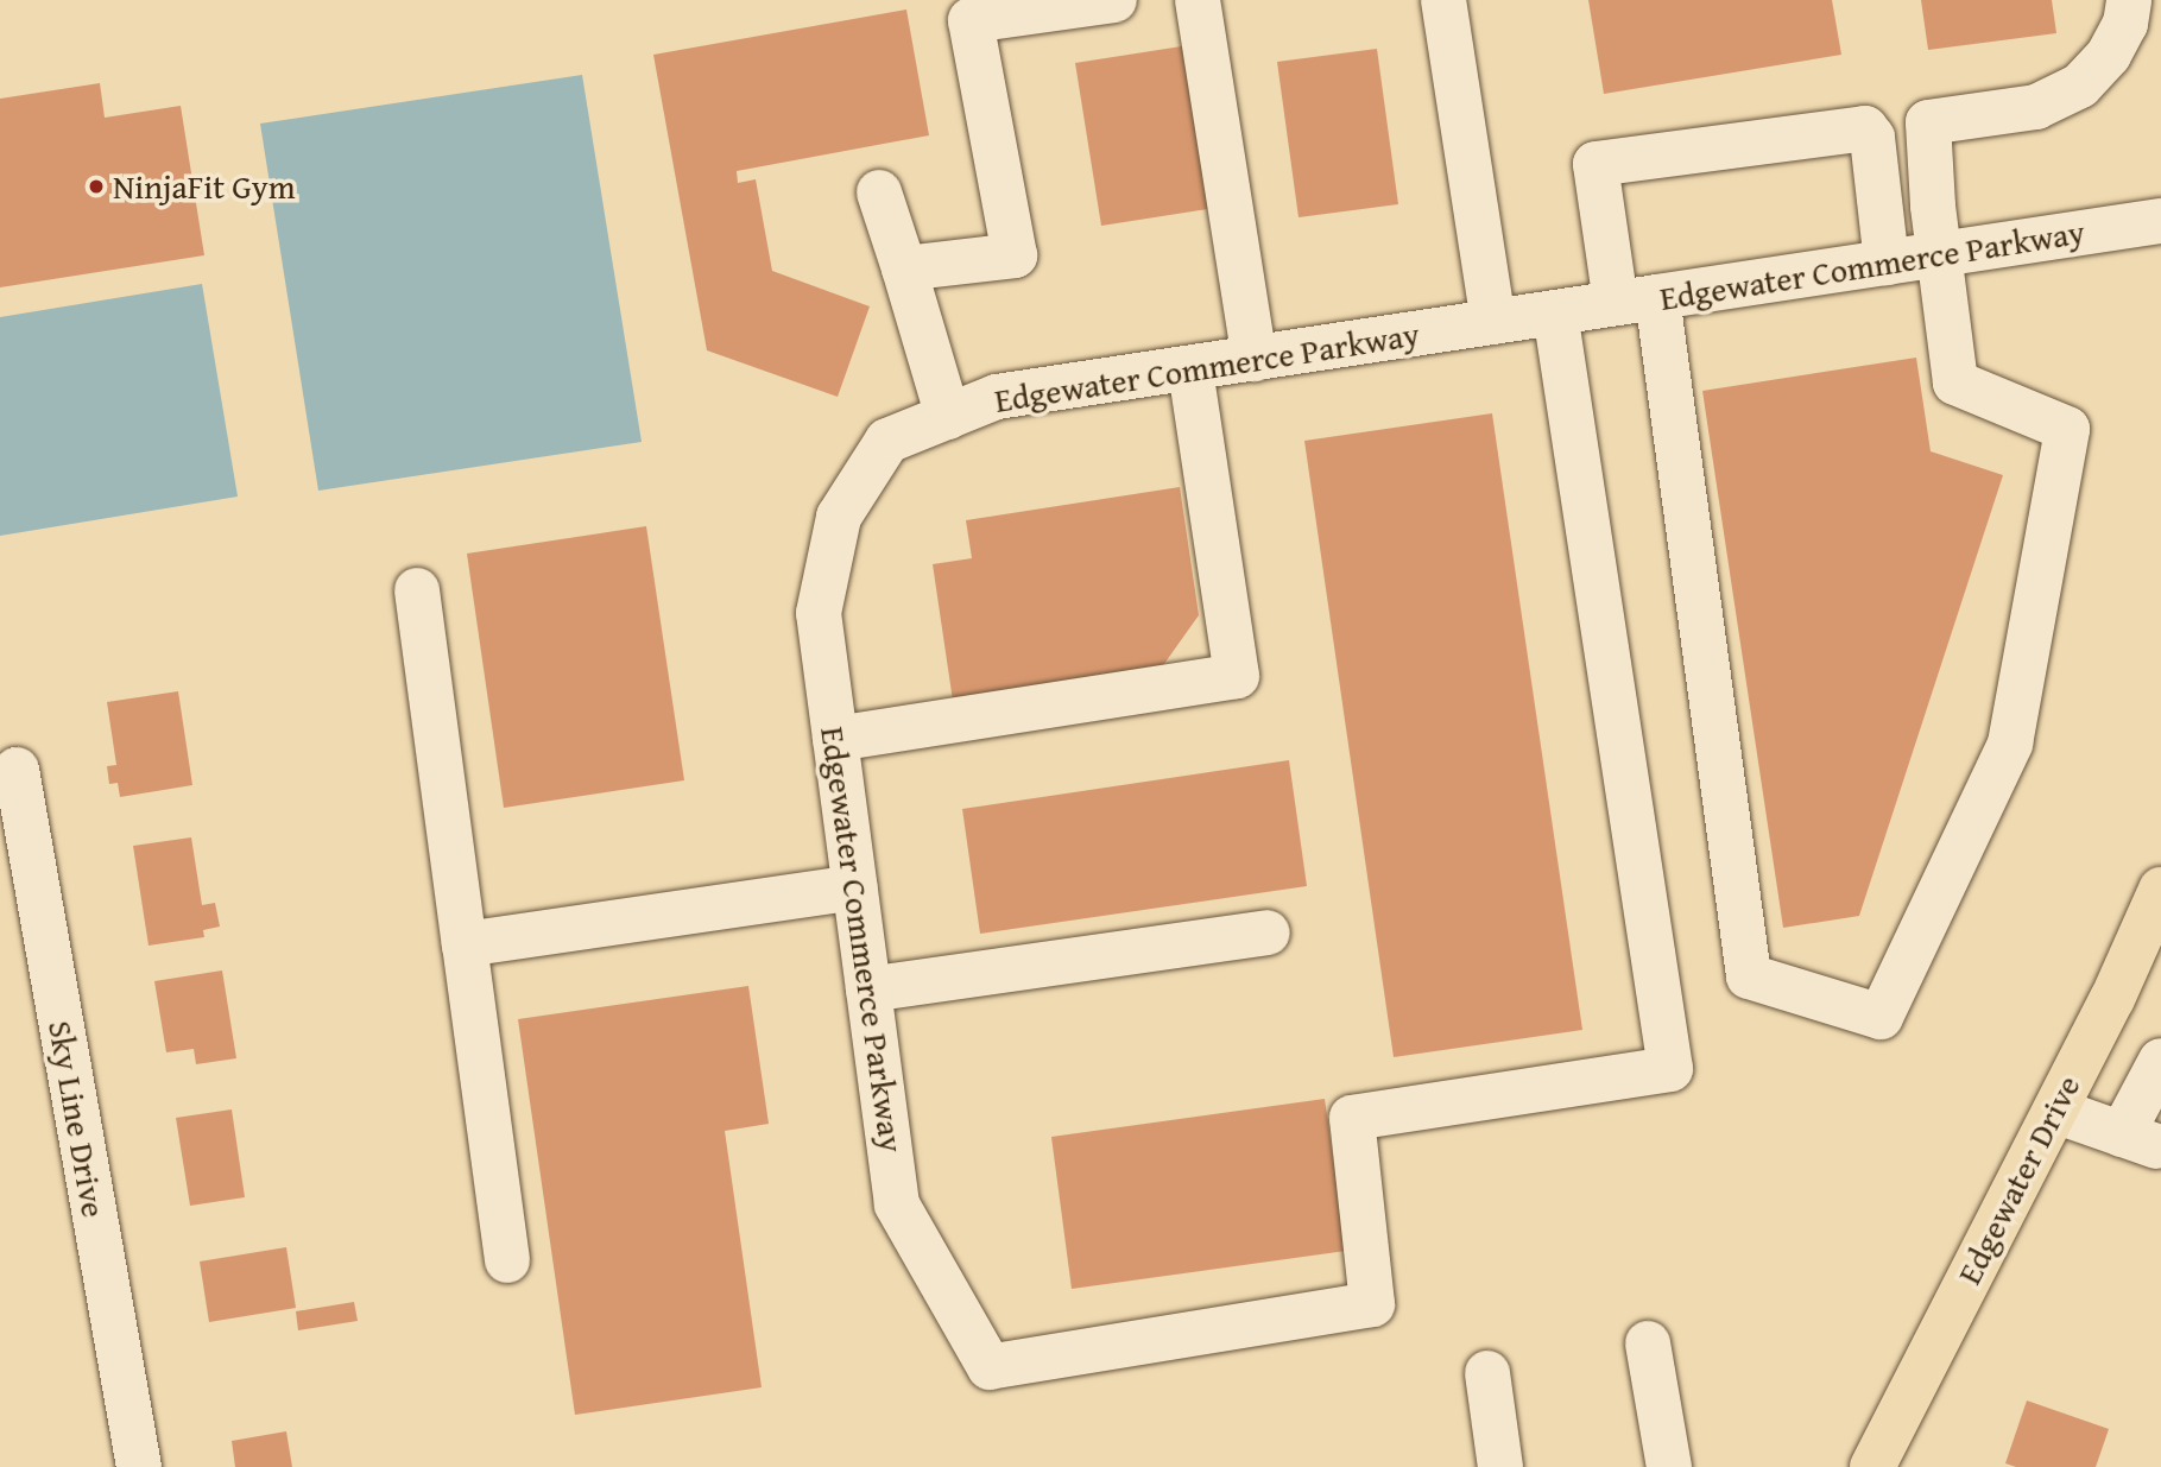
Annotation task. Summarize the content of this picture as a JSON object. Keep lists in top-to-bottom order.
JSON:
{
  "streets": {
    "main road": ["Edgewater Drive"],
    "street": ["Edgewater Commerce Parkway", "Sky Line Drive"]
  },
  "places": ["NinjaFit Gym"]
}
